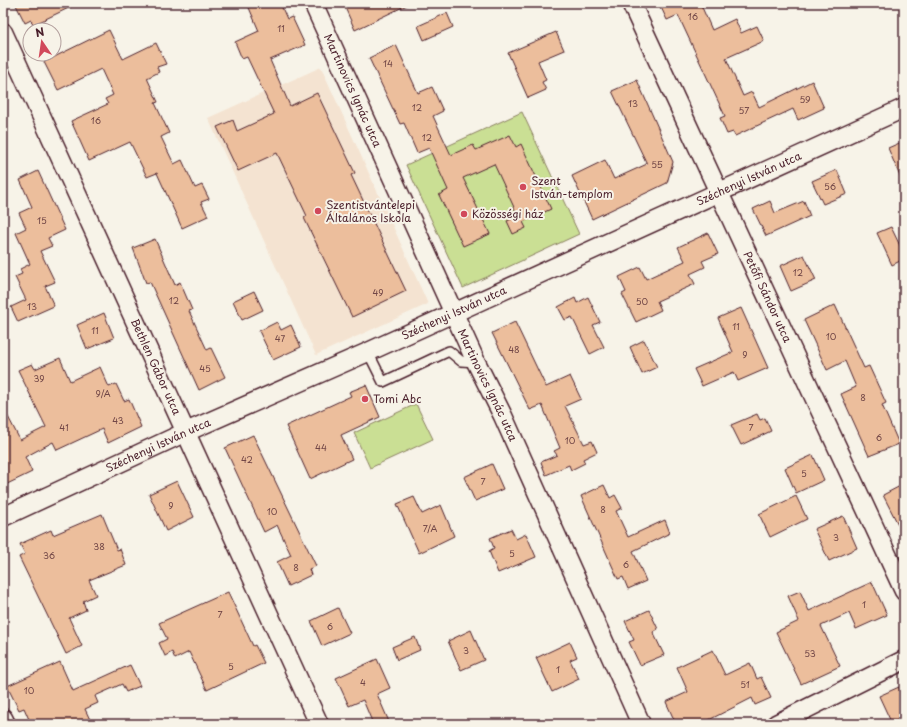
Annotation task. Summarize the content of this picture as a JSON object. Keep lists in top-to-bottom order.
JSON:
{
  "streets": {
    "street": [
      "Martinovics Ignác utca",
      "Széchenyi István utca",
      "Petőfi Sándor utca",
      "Bethlen Gábor utca"
    ]
  },
  "crossings": [
    ["Martinovics Ignác utca", "Széchenyi István utca"],
    ["Széchenyi István utca", "Petőfi Sándor utca"],
    ["Széchenyi István utca", "Bethlen Gábor utca"]
  ],
  "places": [
    "Szent István-templom",
    "Szentistvántelepi Általános Iskola",
    "Közösségi ház",
    "Tomi Abc"
  ],
  "house_numbers": [
    "16",
    "11",
    "14",
    "59",
    "13",
    "12",
    "57",
    "16",
    "12",
    "55",
    "56",
    "15",
    "12",
    "49",
    "12",
    "50",
    "13",
    "11",
    "11",
    "10",
    "47",
    "48",
    "9",
    "45",
    "39",
    "9/A",
    "8",
    "43",
    "41",
    "7",
    "6",
    "10",
    "44",
    "42",
    "5",
    "7",
    "9",
    "8",
    "10",
    "7/A",
    "3",
    "38",
    "5",
    "36",
    "6",
    "8",
    "1",
    "7",
    "6",
    "3",
    "53",
    "5",
    "1",
    "4",
    "51",
    "10"
  ],
  "north": "top"
}
